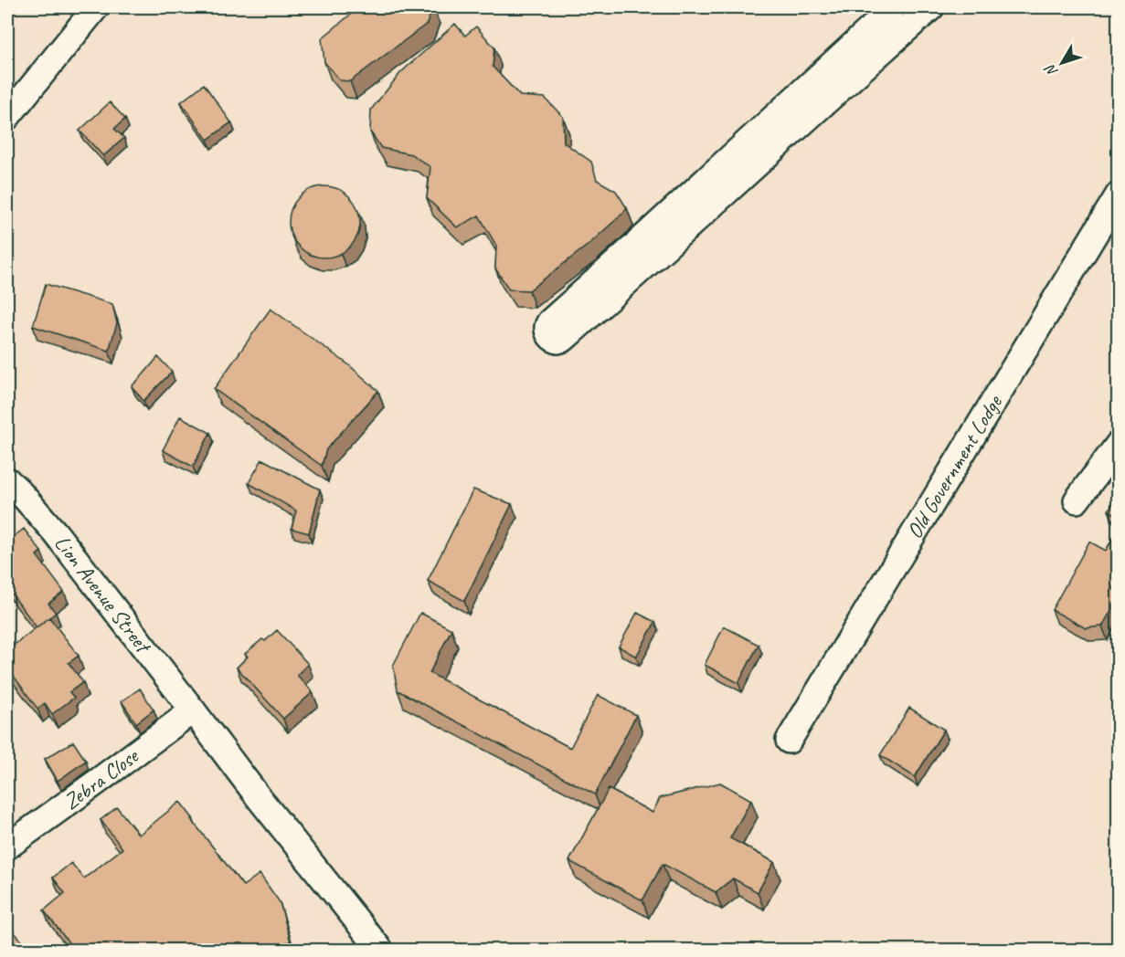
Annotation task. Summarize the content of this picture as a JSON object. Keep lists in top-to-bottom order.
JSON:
{
  "streets": {
    "street": ["Old Government Lodge", "Lion Avenue Street", "Zebra Close"]
  },
  "crossings": [
    ["Lion Avenue Street", "Zebra Close"]
  ],
  "north": "bottom left"
}
